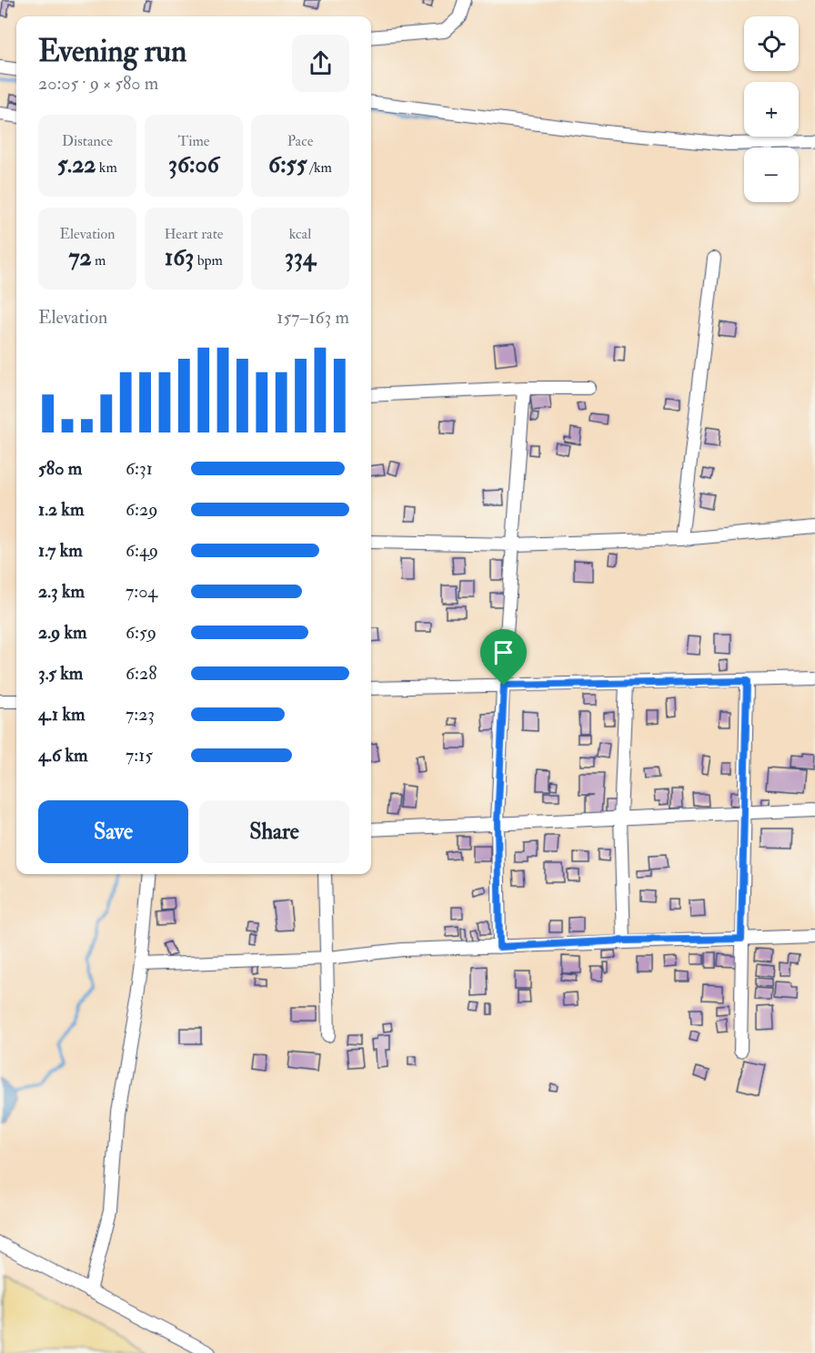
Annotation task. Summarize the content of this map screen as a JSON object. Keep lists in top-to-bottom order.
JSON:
{
  "page": {
    "map_buttons": ["+", "−"],
    "heading": ["Evening run", "20:05 · 9 × 580 m"],
    "stats": [
      ["Distance", "5.22 km"],
      ["Time", "36:06"],
      ["Pace", "6:55 /km"],
      ["Elevation", "72 m"],
      ["Heart rate", "163 bpm"],
      ["kcal", "334"]
    ],
    "chart": ["Elevation", "157–163 m"],
    "list": [
      {
        "name": "580 m",
        "note": "6:31"
      },
      {
        "name": "1.2 km",
        "note": "6:29"
      },
      {
        "name": "1.7 km",
        "note": "6:49"
      },
      {
        "name": "2.3 km",
        "note": "7:04"
      },
      {
        "name": "2.9 km",
        "note": "6:59"
      },
      {
        "name": "3.5 km",
        "note": "6:28"
      },
      {
        "name": "4.1 km",
        "note": "7:23"
      },
      {
        "name": "4.6 km",
        "note": "7:15"
      }
    ],
    "buttons": ["Save", "Share"]
  }
}
